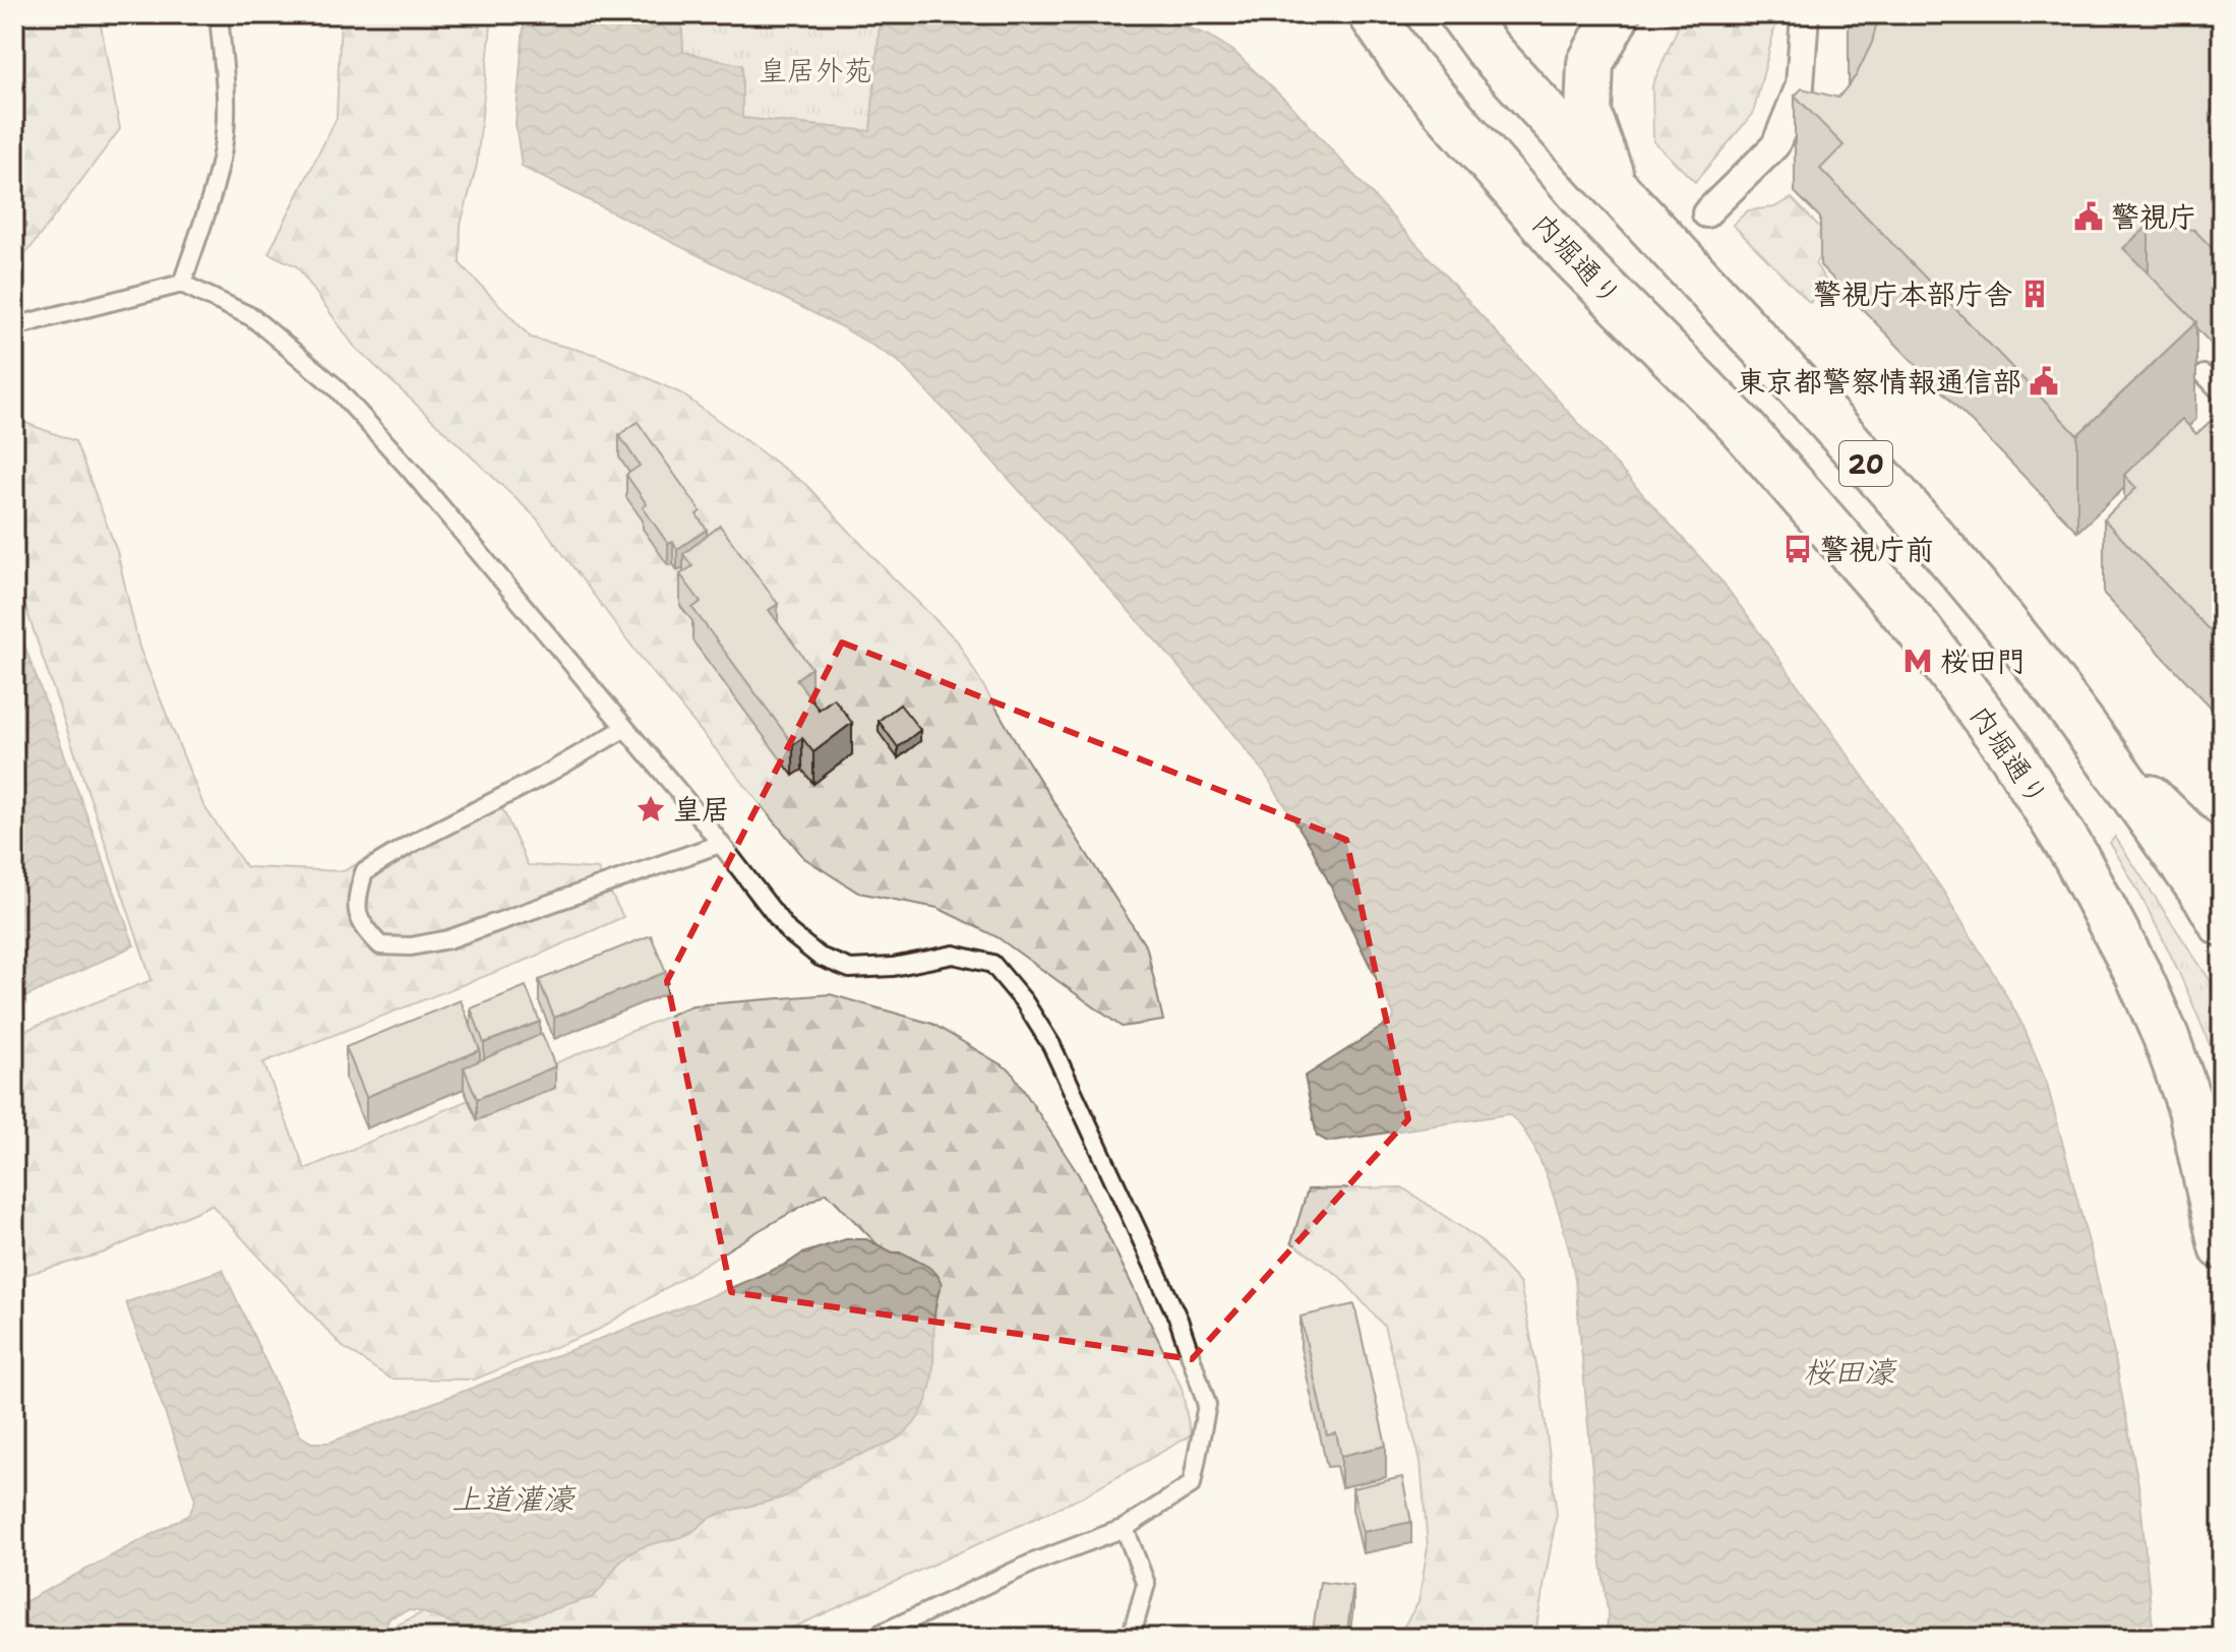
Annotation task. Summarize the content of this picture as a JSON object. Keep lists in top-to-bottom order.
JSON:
{
  "streets": {
    "main road": ["内堀通り", "20"]
  },
  "water": ["桜田濠", "上道灌濠"],
  "parks": ["皇居外苑"],
  "places": {
    "public building": ["警視庁", "東京都警察情報通信部"],
    "building": ["警視庁本部庁舎"],
    "bus stop": ["警視庁前"],
    "metro station": ["桜田門"],
    "place": ["皇居"]
  }
}
